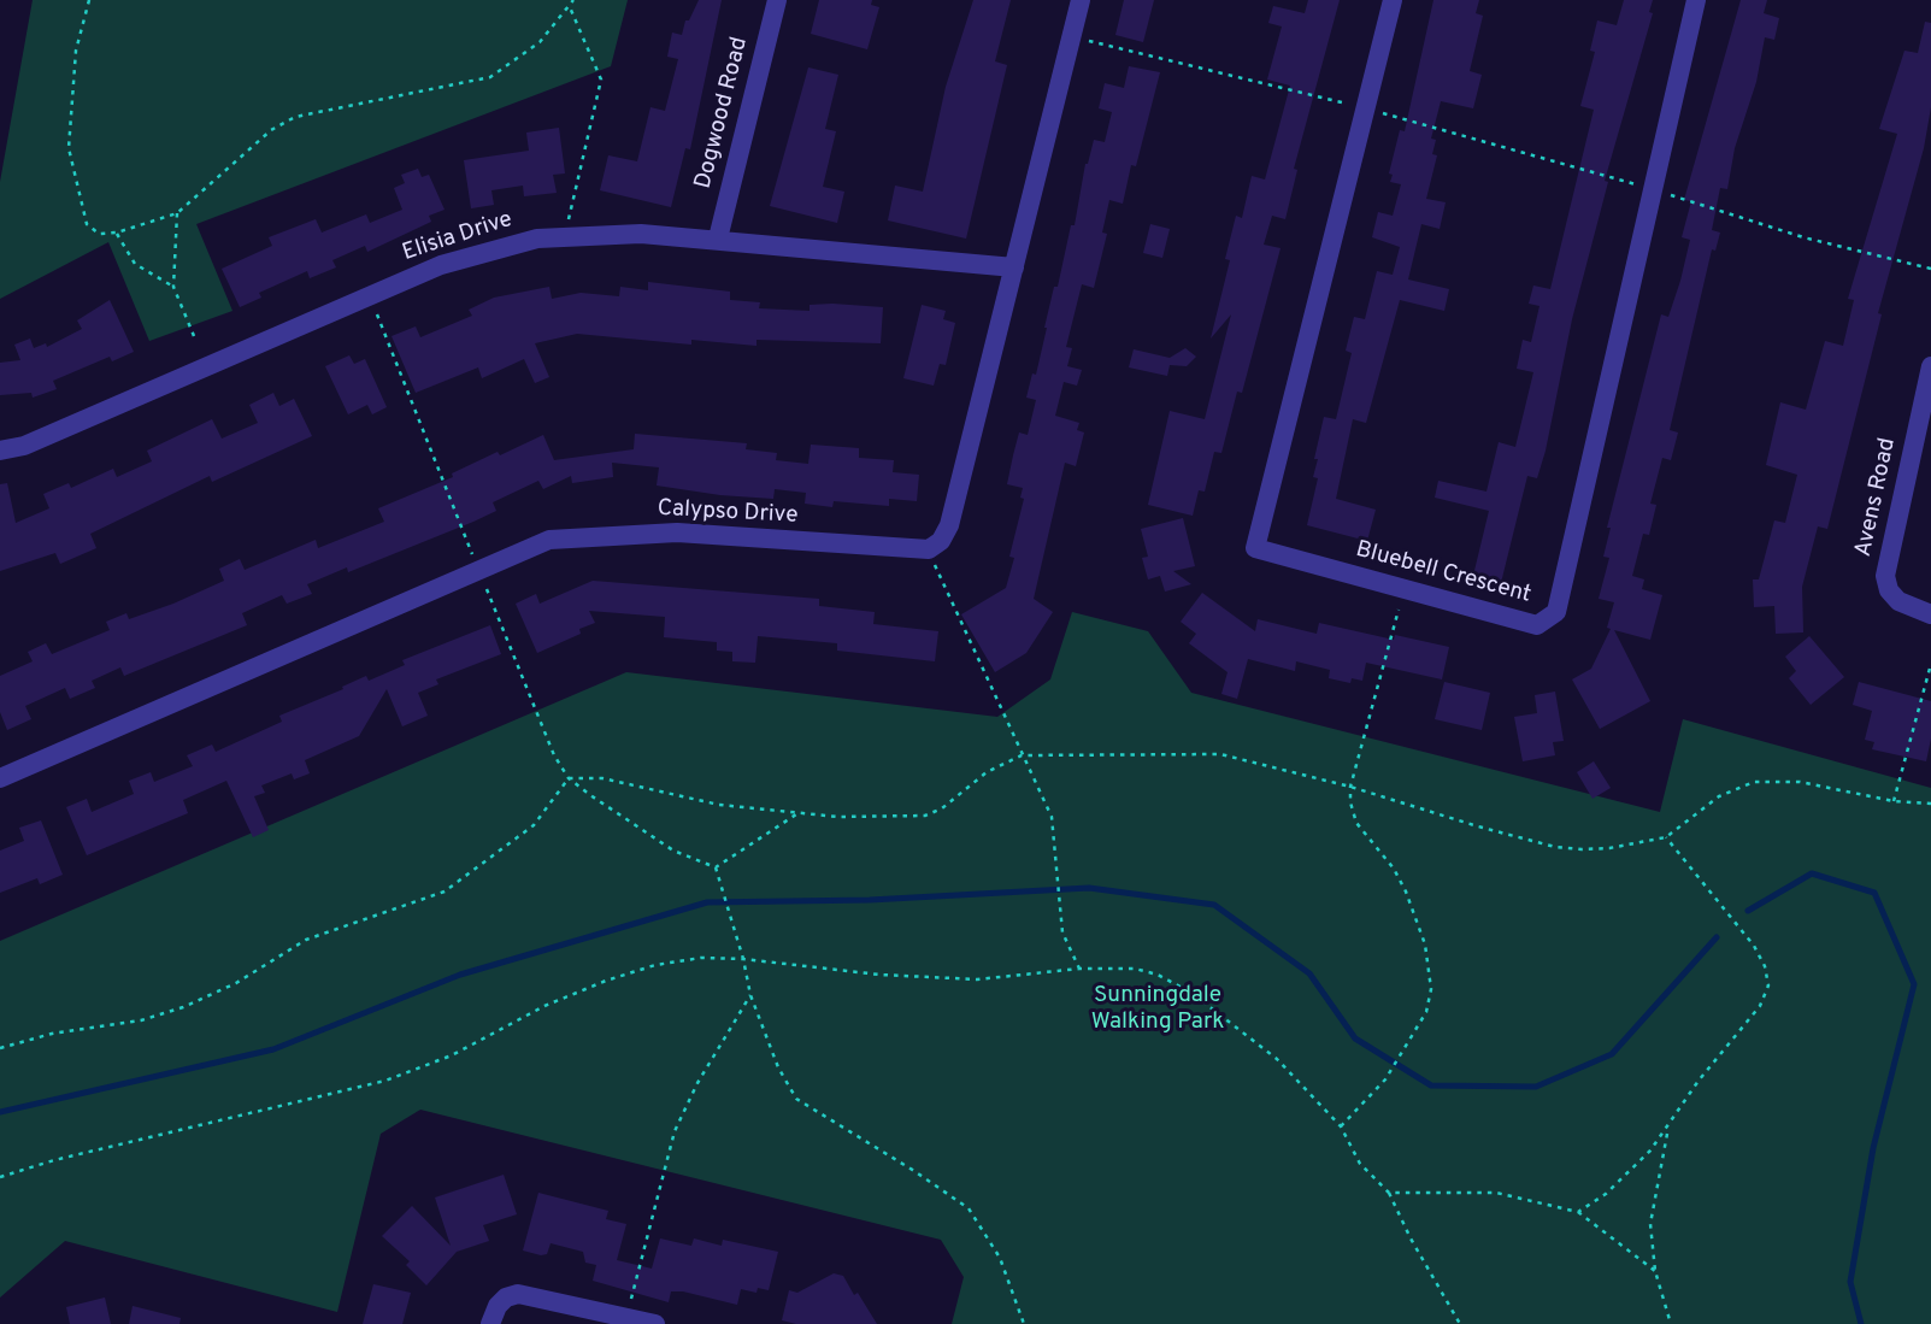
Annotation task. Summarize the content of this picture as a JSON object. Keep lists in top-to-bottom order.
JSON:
{
  "streets": {
    "street": [
      "Dogwood Road",
      "Elisia Drive",
      "Avens Road",
      "Calypso Drive",
      "Bluebell Crescent"
    ]
  },
  "crossings": [
    ["Dogwood Road", "Elisia Drive"]
  ],
  "parks": ["Sunningdale Walking Park"]
}
